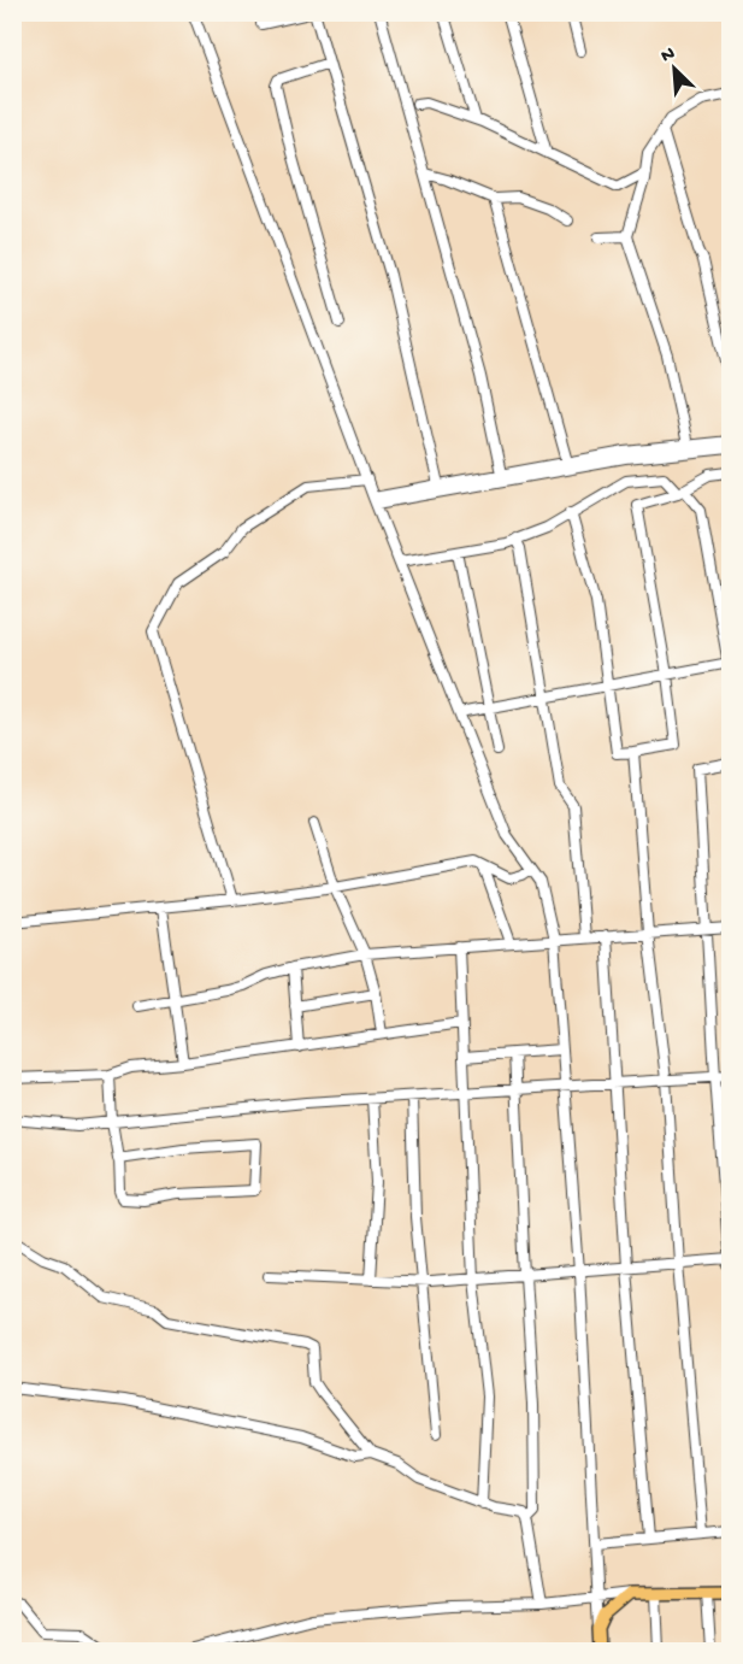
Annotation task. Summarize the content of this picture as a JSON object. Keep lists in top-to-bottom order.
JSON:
{
  "north": "top left"
}
